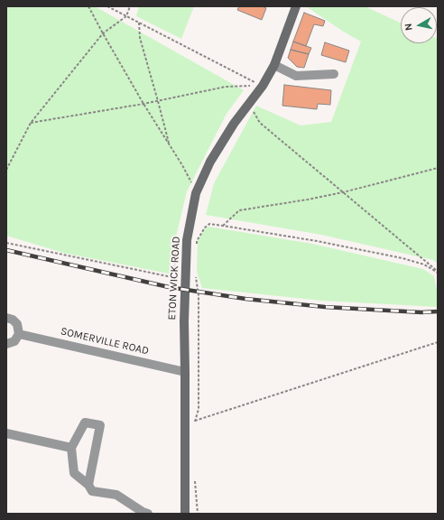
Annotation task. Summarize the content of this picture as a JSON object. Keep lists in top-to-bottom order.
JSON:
{
  "streets": {
    "main road": ["ETON WICK ROAD"],
    "street": ["SOMERVILLE ROAD"]
  },
  "crossings": [
    ["ETON WICK ROAD", "SOMERVILLE ROAD"]
  ],
  "north": "left"
}
